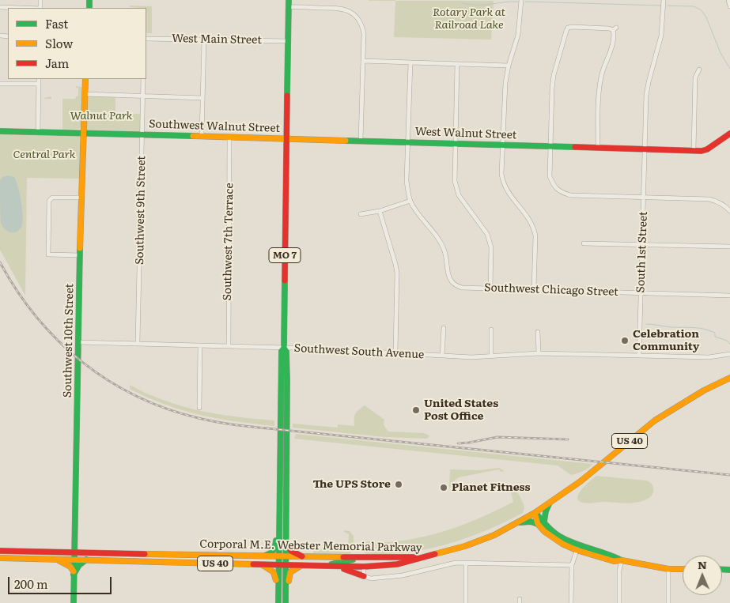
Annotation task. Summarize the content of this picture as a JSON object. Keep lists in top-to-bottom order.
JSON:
{
  "streets": {
    "main road": [
      "Southwest Walnut Street",
      "West Walnut Street",
      "MO 7",
      "Southwest 10th Street",
      "US 40",
      "Corporal M.E. Webster Memorial Parkway"
    ],
    "street": [
      "West Main Street",
      "Southwest 9th Street",
      "Southwest 7th Terrace",
      "South 1st Street",
      "Southwest Chicago Street",
      "Southwest South Avenue"
    ]
  },
  "crossings": [
    ["West Main Street", "MO 7"],
    ["Southwest Walnut Street", "West Walnut Street"],
    ["Southwest Walnut Street", "Southwest 9th Street"],
    ["Southwest Walnut Street", "Southwest 7th Terrace"],
    ["Southwest Walnut Street", "MO 7"],
    ["Southwest Walnut Street", "Southwest 10th Street"],
    ["West Walnut Street", "South 1st Street"],
    ["West Walnut Street", "MO 7"],
    ["Southwest 9th Street", "Southwest South Avenue"],
    ["Southwest 7th Terrace", "Southwest South Avenue"],
    ["South 1st Street", "Southwest Chicago Street"],
    ["South 1st Street", "Southwest South Avenue"],
    ["MO 7", "Southwest South Avenue"],
    ["MO 7", "Corporal M.E. Webster Memorial Parkway"],
    ["Southwest 10th Street", "Southwest South Avenue"],
    ["Southwest 10th Street", "Corporal M.E. Webster Memorial Parkway"],
    ["US 40", "Corporal M.E. Webster Memorial Parkway"]
  ],
  "parks": ["Rotary Park at Railroad Lake", "Walnut Park", "Central Park"],
  "places": [
    "Celebration Community",
    "United States Post Office",
    "The UPS Store",
    "Planet Fitness"
  ],
  "legend": ["Fast", "Slow", "Jam"],
  "scale_bar": "200 m",
  "north": "top"
}
